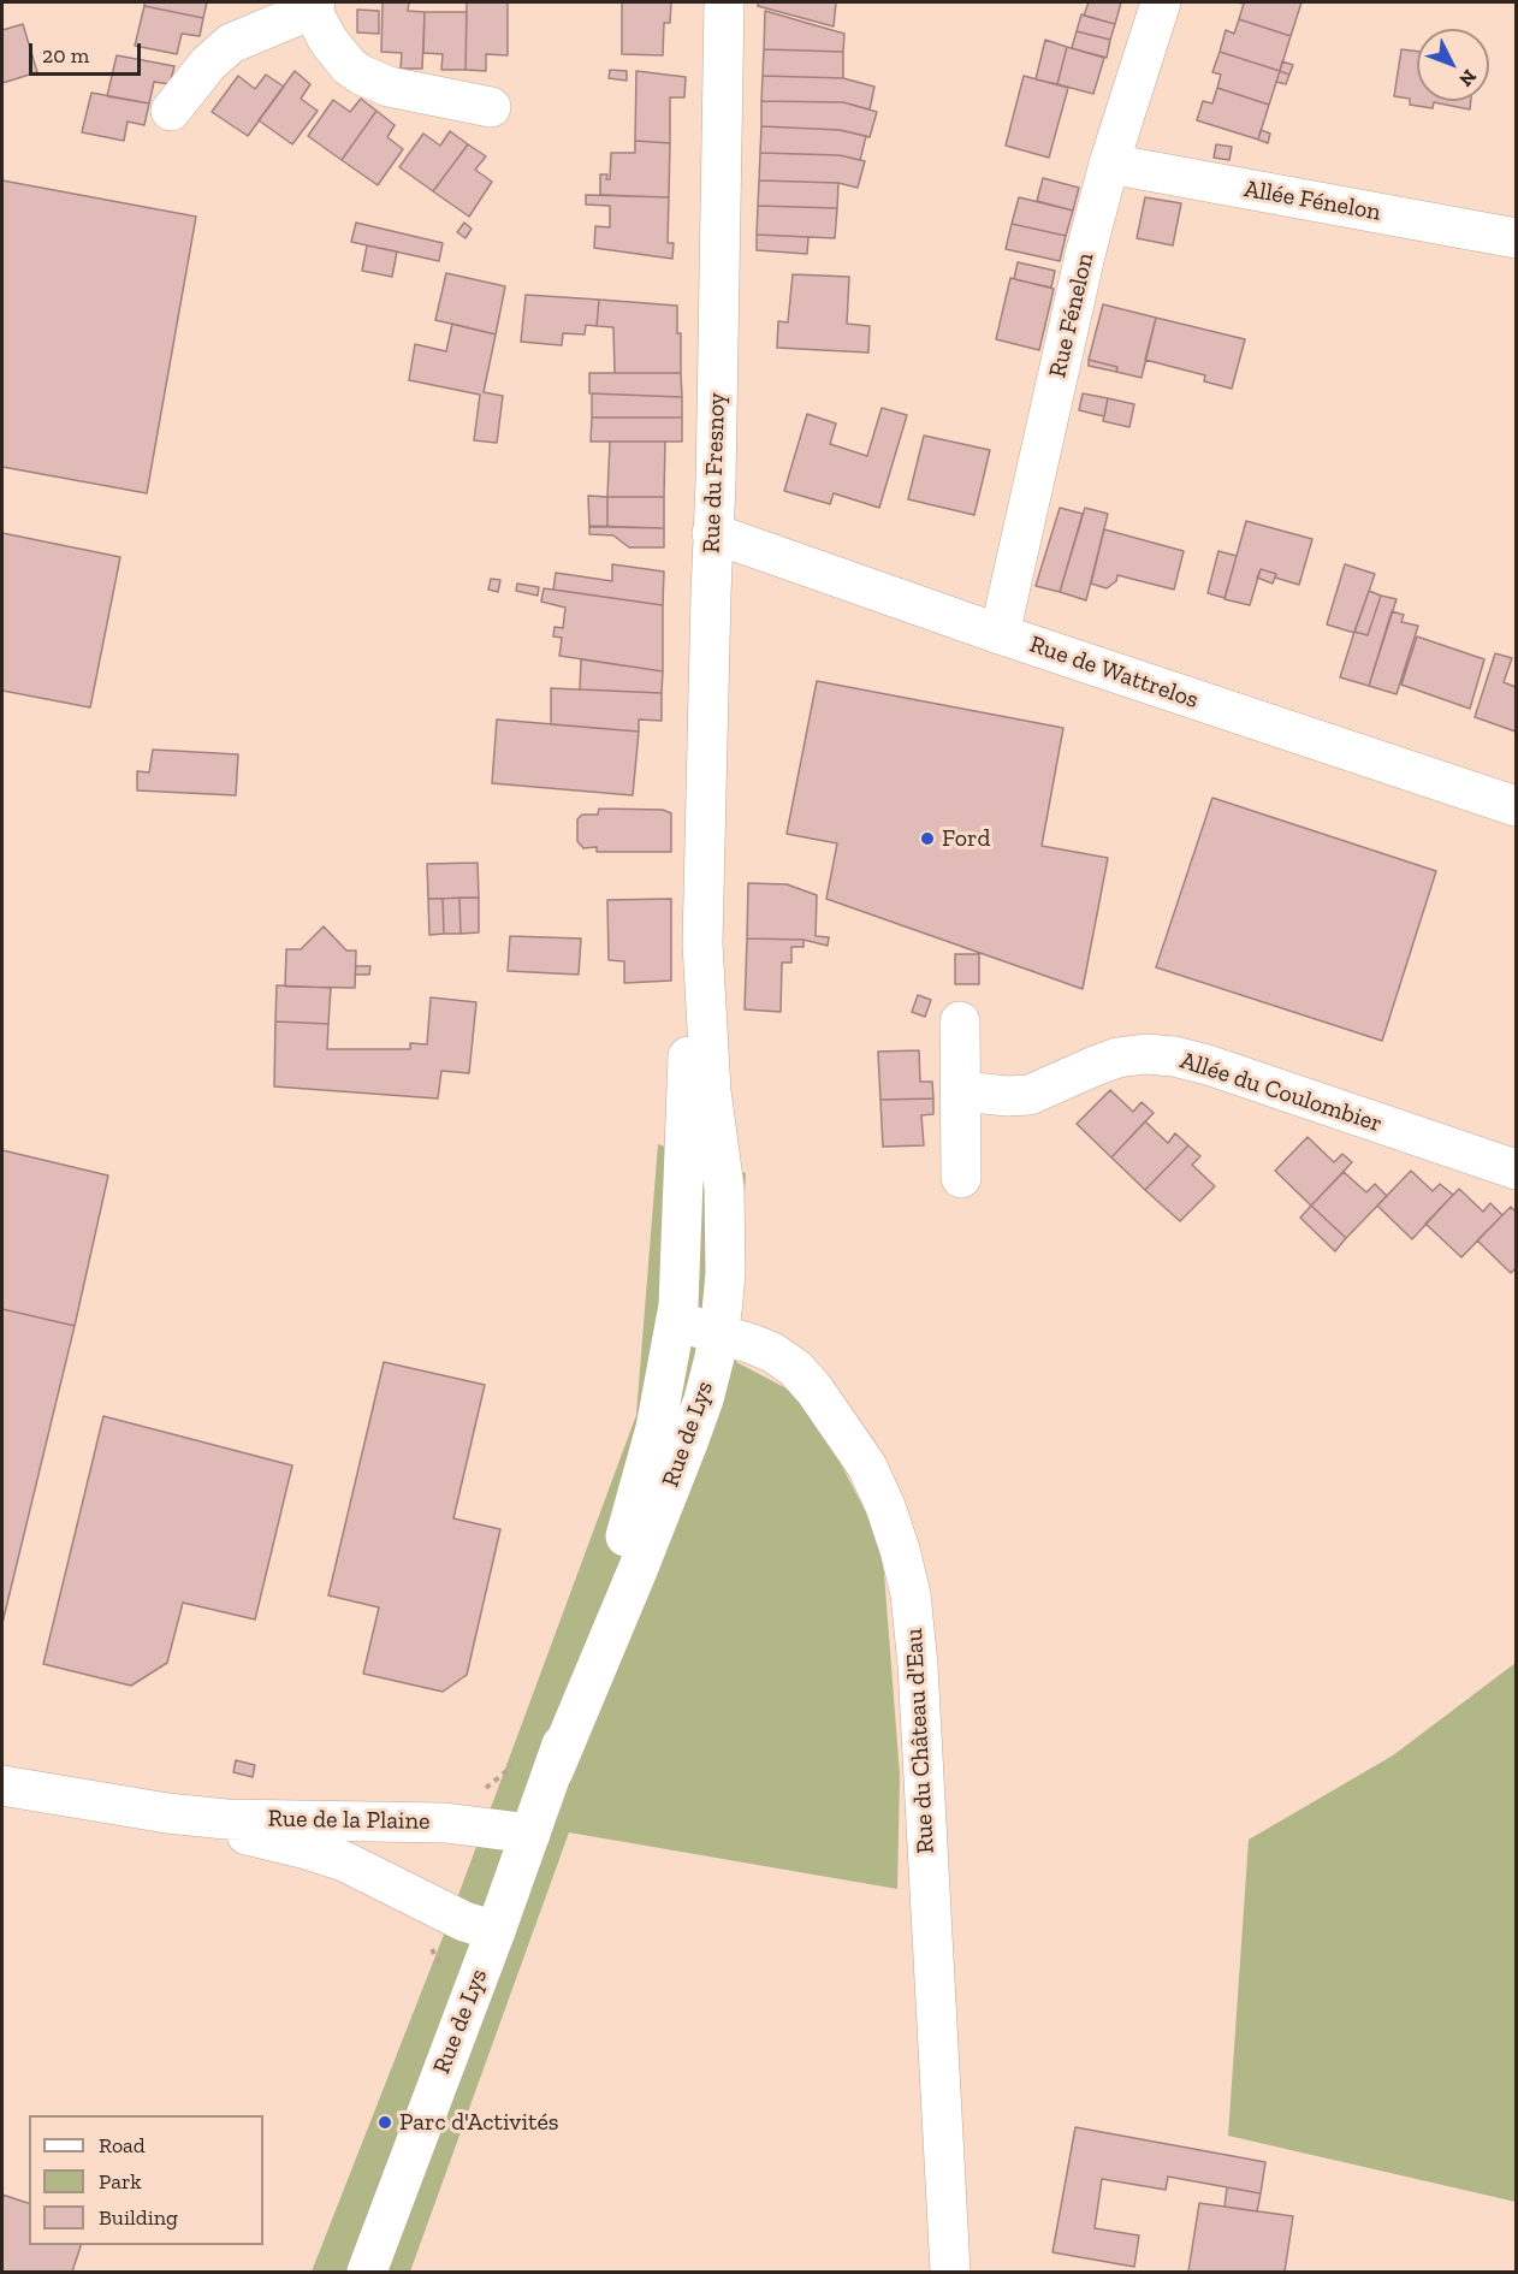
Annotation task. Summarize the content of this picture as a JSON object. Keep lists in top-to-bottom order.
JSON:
{
  "streets": {
    "street": [
      "Allée Fénelon",
      "Rue Fénelon",
      "Rue du Fresnoy",
      "Rue de Wattrelos",
      "Allée du Coulombier",
      "Rue de Lys",
      "Rue du Château d'Eau",
      "Rue de la Plaine"
    ]
  },
  "crossings": [
    ["Allée Fénelon", "Rue Fénelon"],
    ["Rue Fénelon", "Rue de Wattrelos"],
    ["Rue du Fresnoy", "Rue de Wattrelos"],
    ["Rue du Fresnoy", "Rue de Lys"],
    ["Rue de Lys", "Rue du Château d'Eau"],
    ["Rue de Lys", "Rue de la Plaine"]
  ],
  "places": ["Ford", "Parc d'Activités"],
  "legend": ["Road", "Park", "Building"],
  "scale_bar": "20 m",
  "north": "bottom right"
}
